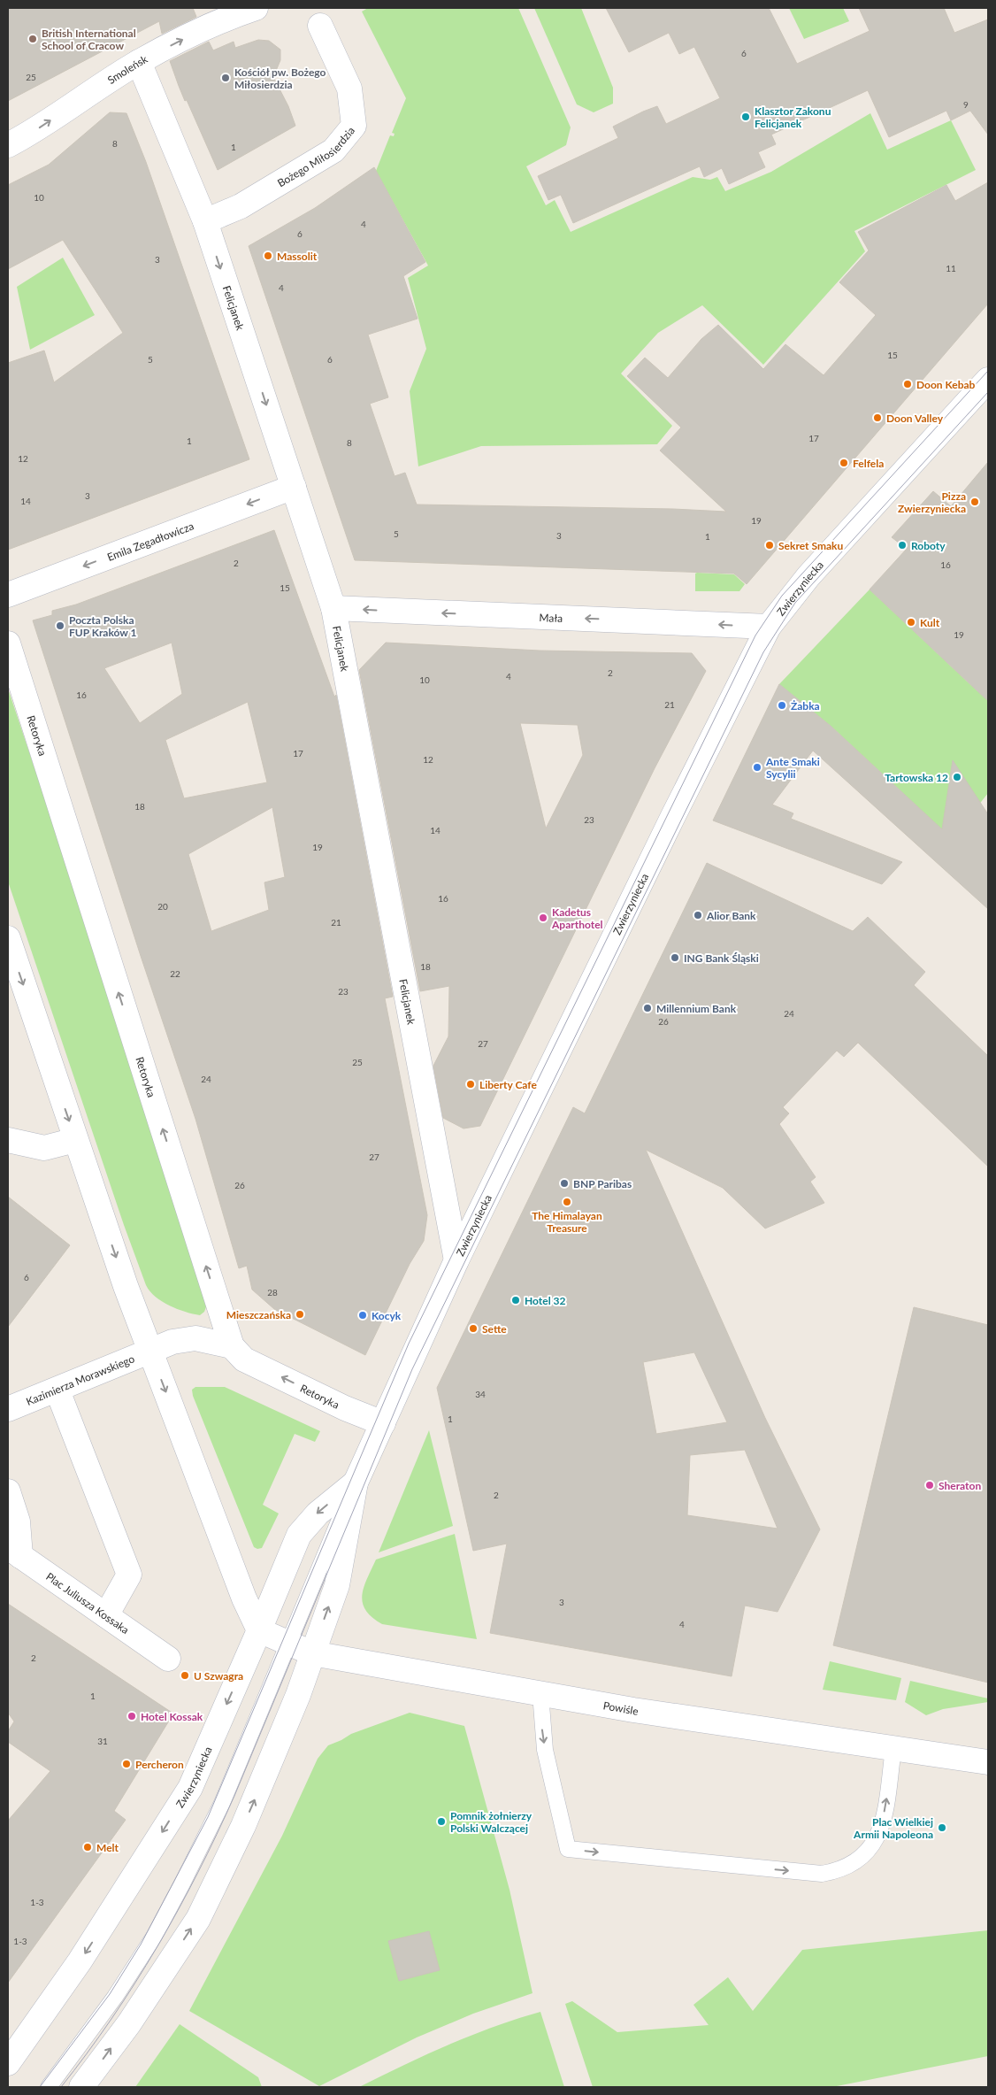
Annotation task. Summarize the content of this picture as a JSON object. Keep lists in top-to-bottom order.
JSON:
{
  "streets": {
    "street": [
      "Smoleńsk",
      "Bożego Miłosierdzia",
      "Felicjanek",
      "Emila Zegadłowicza",
      "Zwierzyniecka",
      "Mała",
      "Retoryka",
      "Kazimierza Morawskiego",
      "Plac Juliusza Kossaka",
      "Powiśle"
    ]
  },
  "crossings": [
    ["Smoleńsk", "Felicjanek"],
    ["Bożego Miłosierdzia", "Felicjanek"],
    ["Felicjanek", "Emila Zegadłowicza"],
    ["Felicjanek", "Zwierzyniecka"],
    ["Felicjanek", "Mała"],
    ["Zwierzyniecka", "Mała"],
    ["Zwierzyniecka", "Retoryka"],
    ["Zwierzyniecka", "Powiśle"],
    ["Retoryka", "Kazimierza Morawskiego"]
  ],
  "one_way": ["Smoleńsk", "Emila Zegadłowicza", "Mała"],
  "places": [
    "British International School of Cracow",
    "Kościół pw. Bożego Miłosierdzia",
    "Klasztor Zakonu Felicjanek",
    "Massolit",
    "Doon Kebab",
    "Doon Valley",
    "Felfela",
    "Pizza Zwierzyniecka",
    "Sekret Smaku",
    "Roboty",
    "Kult",
    "Poczta Polska FUP Kraków 1",
    "Żabka",
    "Ante Smaki Sycylii",
    "Tartowska 12",
    "Alior Bank",
    "Kadetus Aparthotel",
    "ING Bank Śląski",
    "Millennium Bank",
    "Liberty Cafe",
    "BNP Paribas",
    "The Himalayan Treasure",
    "Hotel 32",
    "Mieszczańska",
    "Kocyk",
    "Sette",
    "Sheraton",
    "U Szwagra",
    "Hotel Kossak",
    "Percheron",
    "Pomnik żołnierzy Polski Walczącej",
    "Plac Wielkiej Armii Napoleona",
    "Melt"
  ],
  "house_numbers": [
    "6",
    "25",
    "9",
    "8",
    "1",
    "10",
    "4",
    "6",
    "3",
    "11",
    "4",
    "15",
    "5",
    "6",
    "17",
    "1",
    "8",
    "12",
    "3",
    "14",
    "19",
    "5",
    "3",
    "1",
    "2",
    "16",
    "15",
    "19",
    "2",
    "4",
    "10",
    "16",
    "21",
    "17",
    "12",
    "18",
    "23",
    "14",
    "19",
    "16",
    "20",
    "21",
    "18",
    "22",
    "23",
    "24",
    "26",
    "27",
    "25",
    "24",
    "27",
    "26",
    "6",
    "28",
    "34",
    "1",
    "2",
    "3",
    "4",
    "2",
    "1",
    "31",
    "1-3",
    "1-3"
  ]
}
